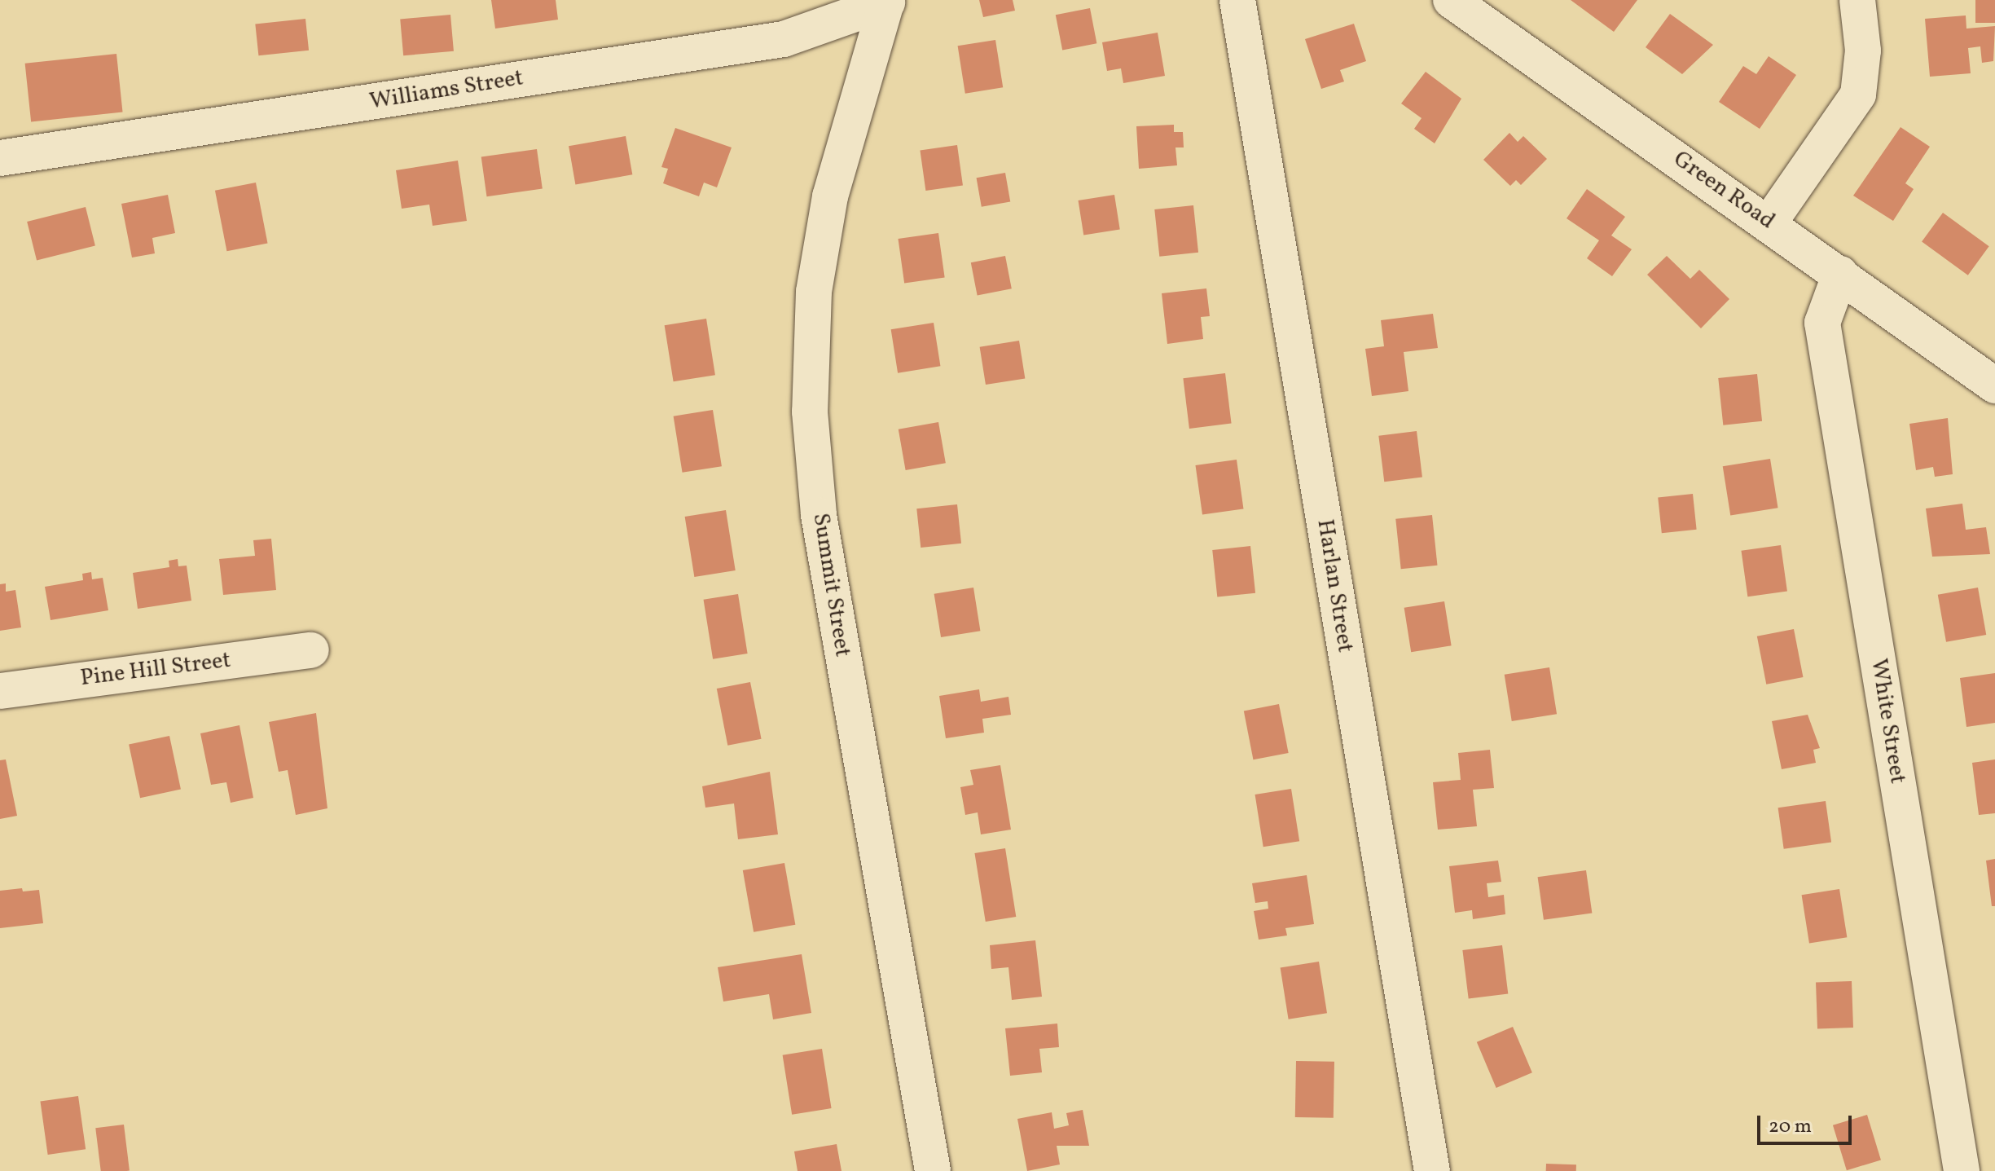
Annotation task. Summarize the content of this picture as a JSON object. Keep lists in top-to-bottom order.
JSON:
{
  "streets": {
    "street": [
      "Williams Street",
      "Green Road",
      "Summit Street",
      "Harlan Street",
      "Pine Hill Street",
      "White Street"
    ]
  },
  "crossings": [
    ["Williams Street", "Summit Street"],
    ["Green Road", "White Street"]
  ],
  "scale_bar": "20 m"
}
